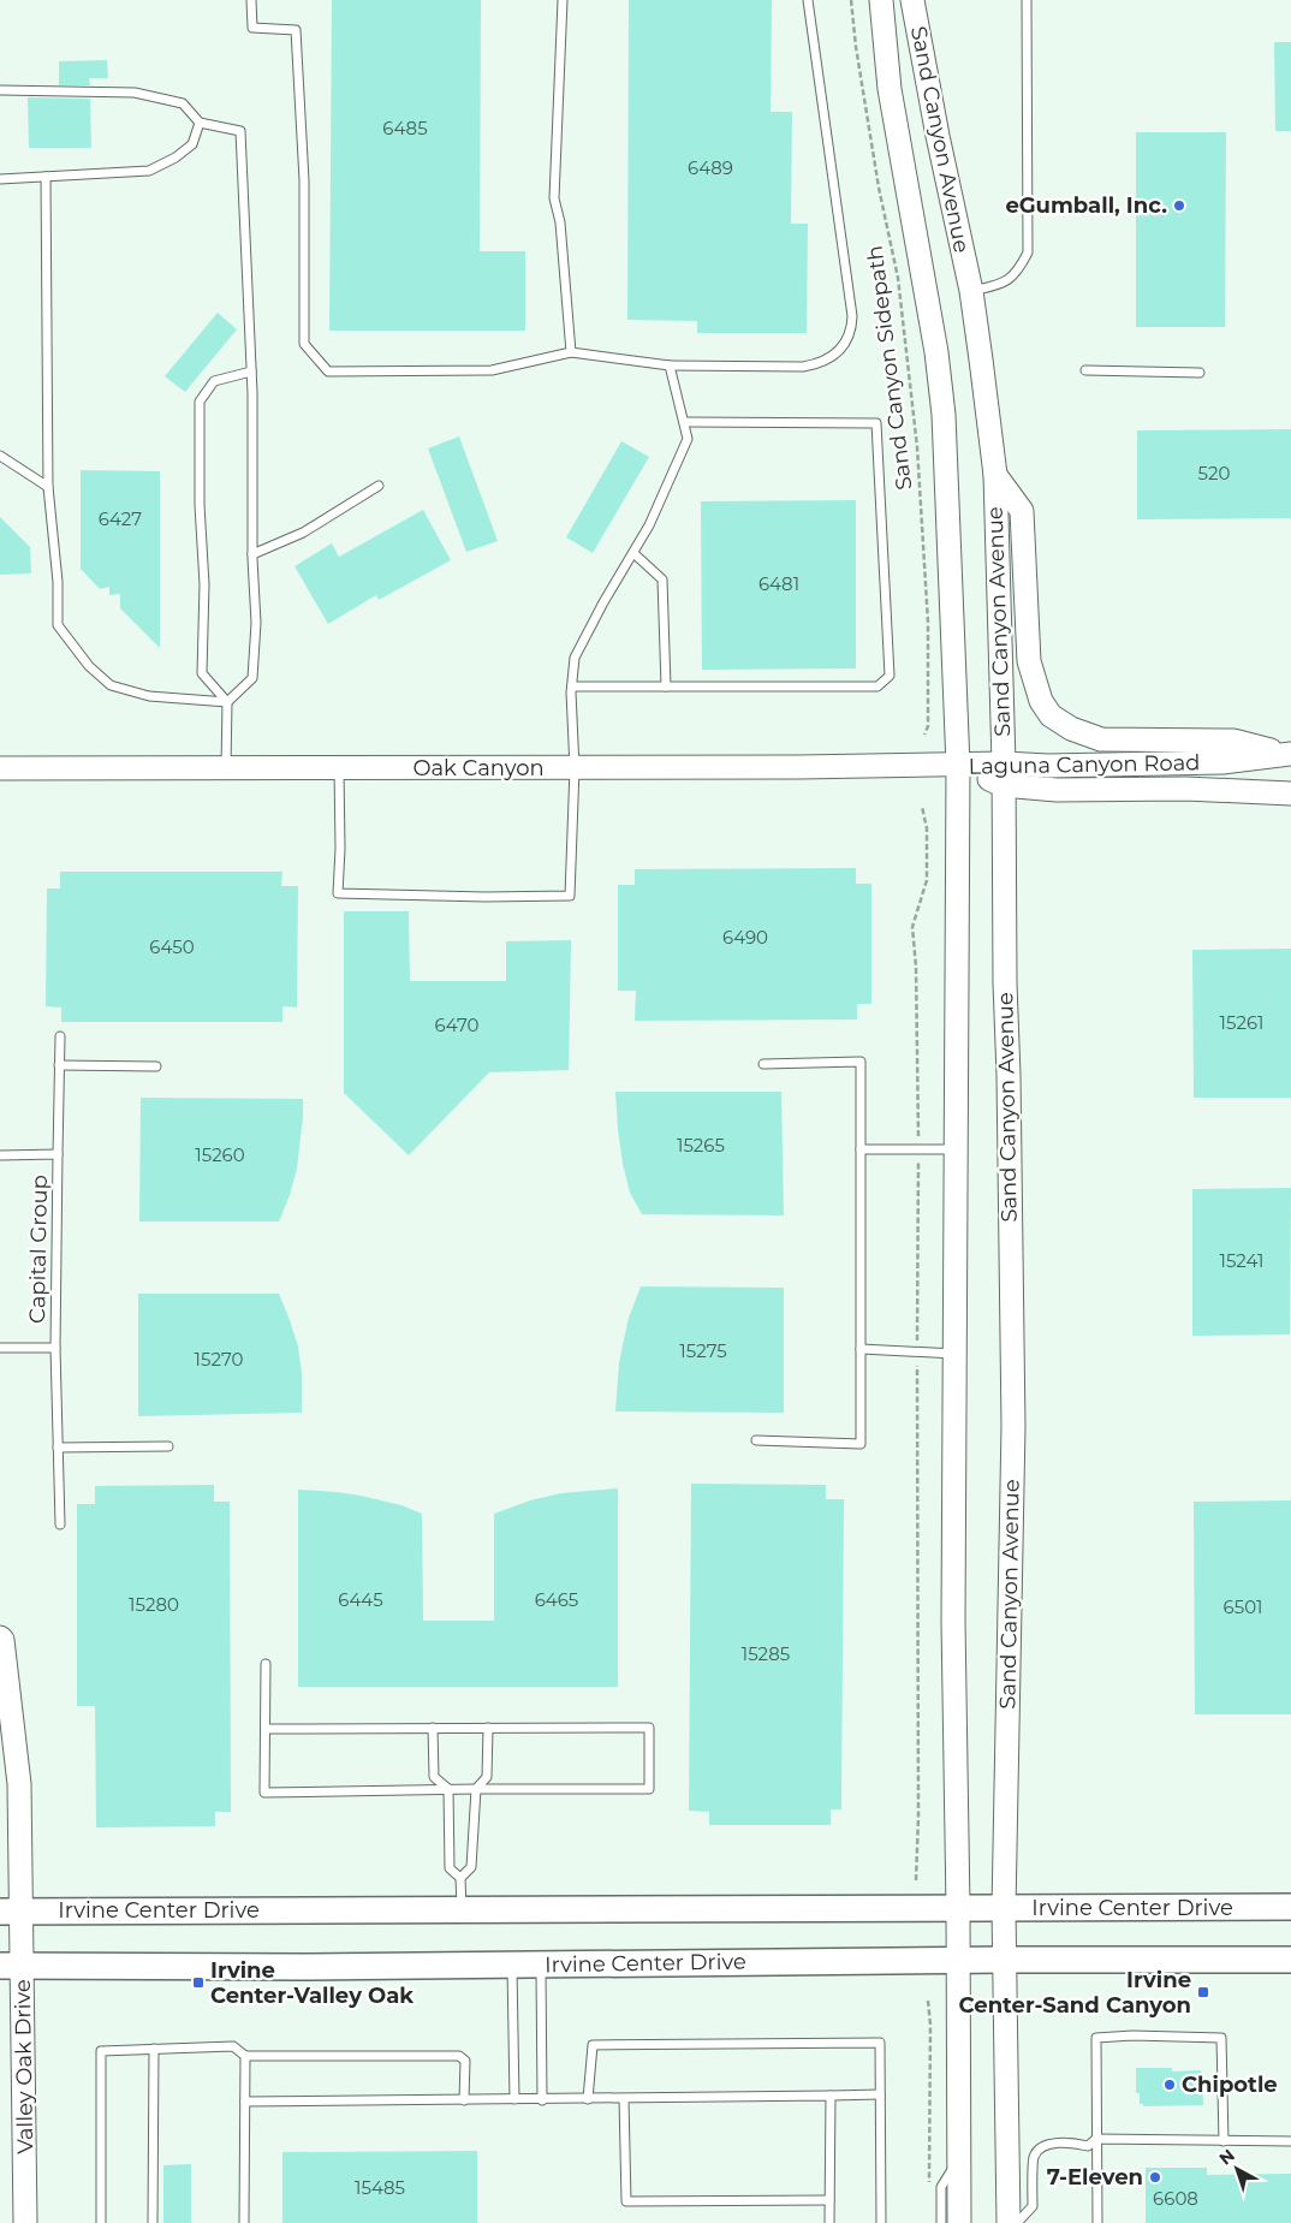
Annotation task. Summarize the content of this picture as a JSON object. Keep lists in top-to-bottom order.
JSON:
{
  "streets": {
    "main road": [
      "Sand Canyon Avenue",
      "Laguna Canyon Road",
      "Oak Canyon",
      "Irvine Center Drive",
      "Valley Oak Drive"
    ],
    "lane": ["Capital Group"],
    "path": ["Sand Canyon Sidepath"]
  },
  "crossings": [
    ["Sand Canyon Avenue", "Laguna Canyon Road"],
    ["Sand Canyon Avenue", "Oak Canyon"],
    ["Sand Canyon Avenue", "Irvine Center Drive"],
    ["Laguna Canyon Road", "Oak Canyon"],
    ["Irvine Center Drive", "Valley Oak Drive"]
  ],
  "places": {
    "other": ["eGumball, Inc.", "Chipotle", "7-Eleven"],
    "transit": ["Irvine Center-Valley Oak", "Irvine Center-Sand Canyon"]
  },
  "house_numbers": [
    "6485",
    "6489",
    "520",
    "6427",
    "6481",
    "6490",
    "6450",
    "15261",
    "6470",
    "15265",
    "15260",
    "15241",
    "15275",
    "15270",
    "6445",
    "6465",
    "15280",
    "6501",
    "15285",
    "15485",
    "6608"
  ],
  "north": "top left"
}
